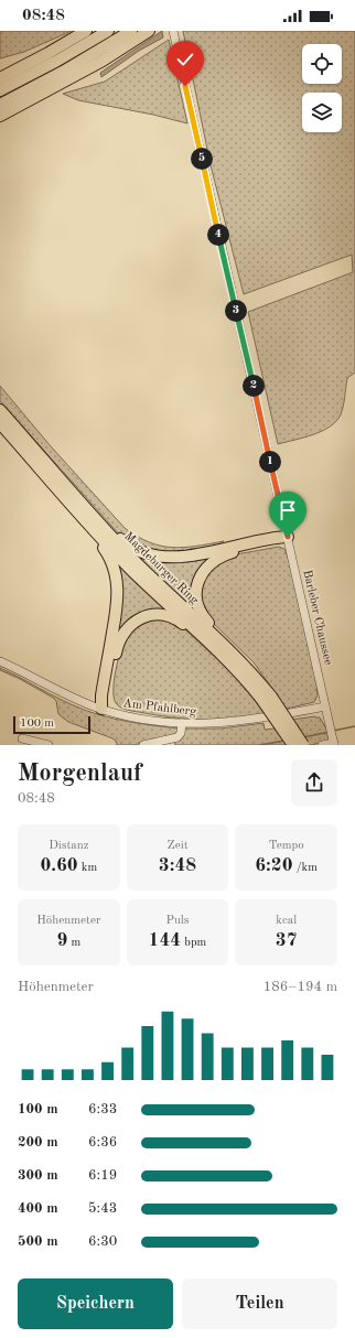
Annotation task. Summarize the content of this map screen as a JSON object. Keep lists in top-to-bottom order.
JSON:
{
  "streets": {
    "highway": ["Magdeburger Ring"],
    "street": ["Barleber Chaussee", "Am Pfahlberg"]
  },
  "crossings": [
    ["Barleber Chaussee", "Am Pfahlberg"]
  ],
  "scale_bar": "100 m",
  "page": {
    "status": "08:48",
    "pins": [
      "5",
      "4",
      "3",
      "2",
      "1"
    ],
    "scale": "100 m",
    "heading": ["Morgenlauf", "08:48"],
    "stats": [
      ["Distanz", "0.60 km"],
      ["Zeit", "3:48"],
      ["Tempo", "6:20 /km"],
      ["Höhenmeter", "9 m"],
      ["Puls", "144 bpm"],
      ["kcal", "37"]
    ],
    "chart": ["Höhenmeter", "186–194 m"],
    "list": [
      {
        "name": "100 m",
        "note": "6:33"
      },
      {
        "name": "200 m",
        "note": "6:36"
      },
      {
        "name": "300 m",
        "note": "6:19"
      },
      {
        "name": "400 m",
        "note": "5:43"
      },
      {
        "name": "500 m",
        "note": "6:30"
      }
    ],
    "buttons": ["Speichern", "Teilen"]
  }
}
